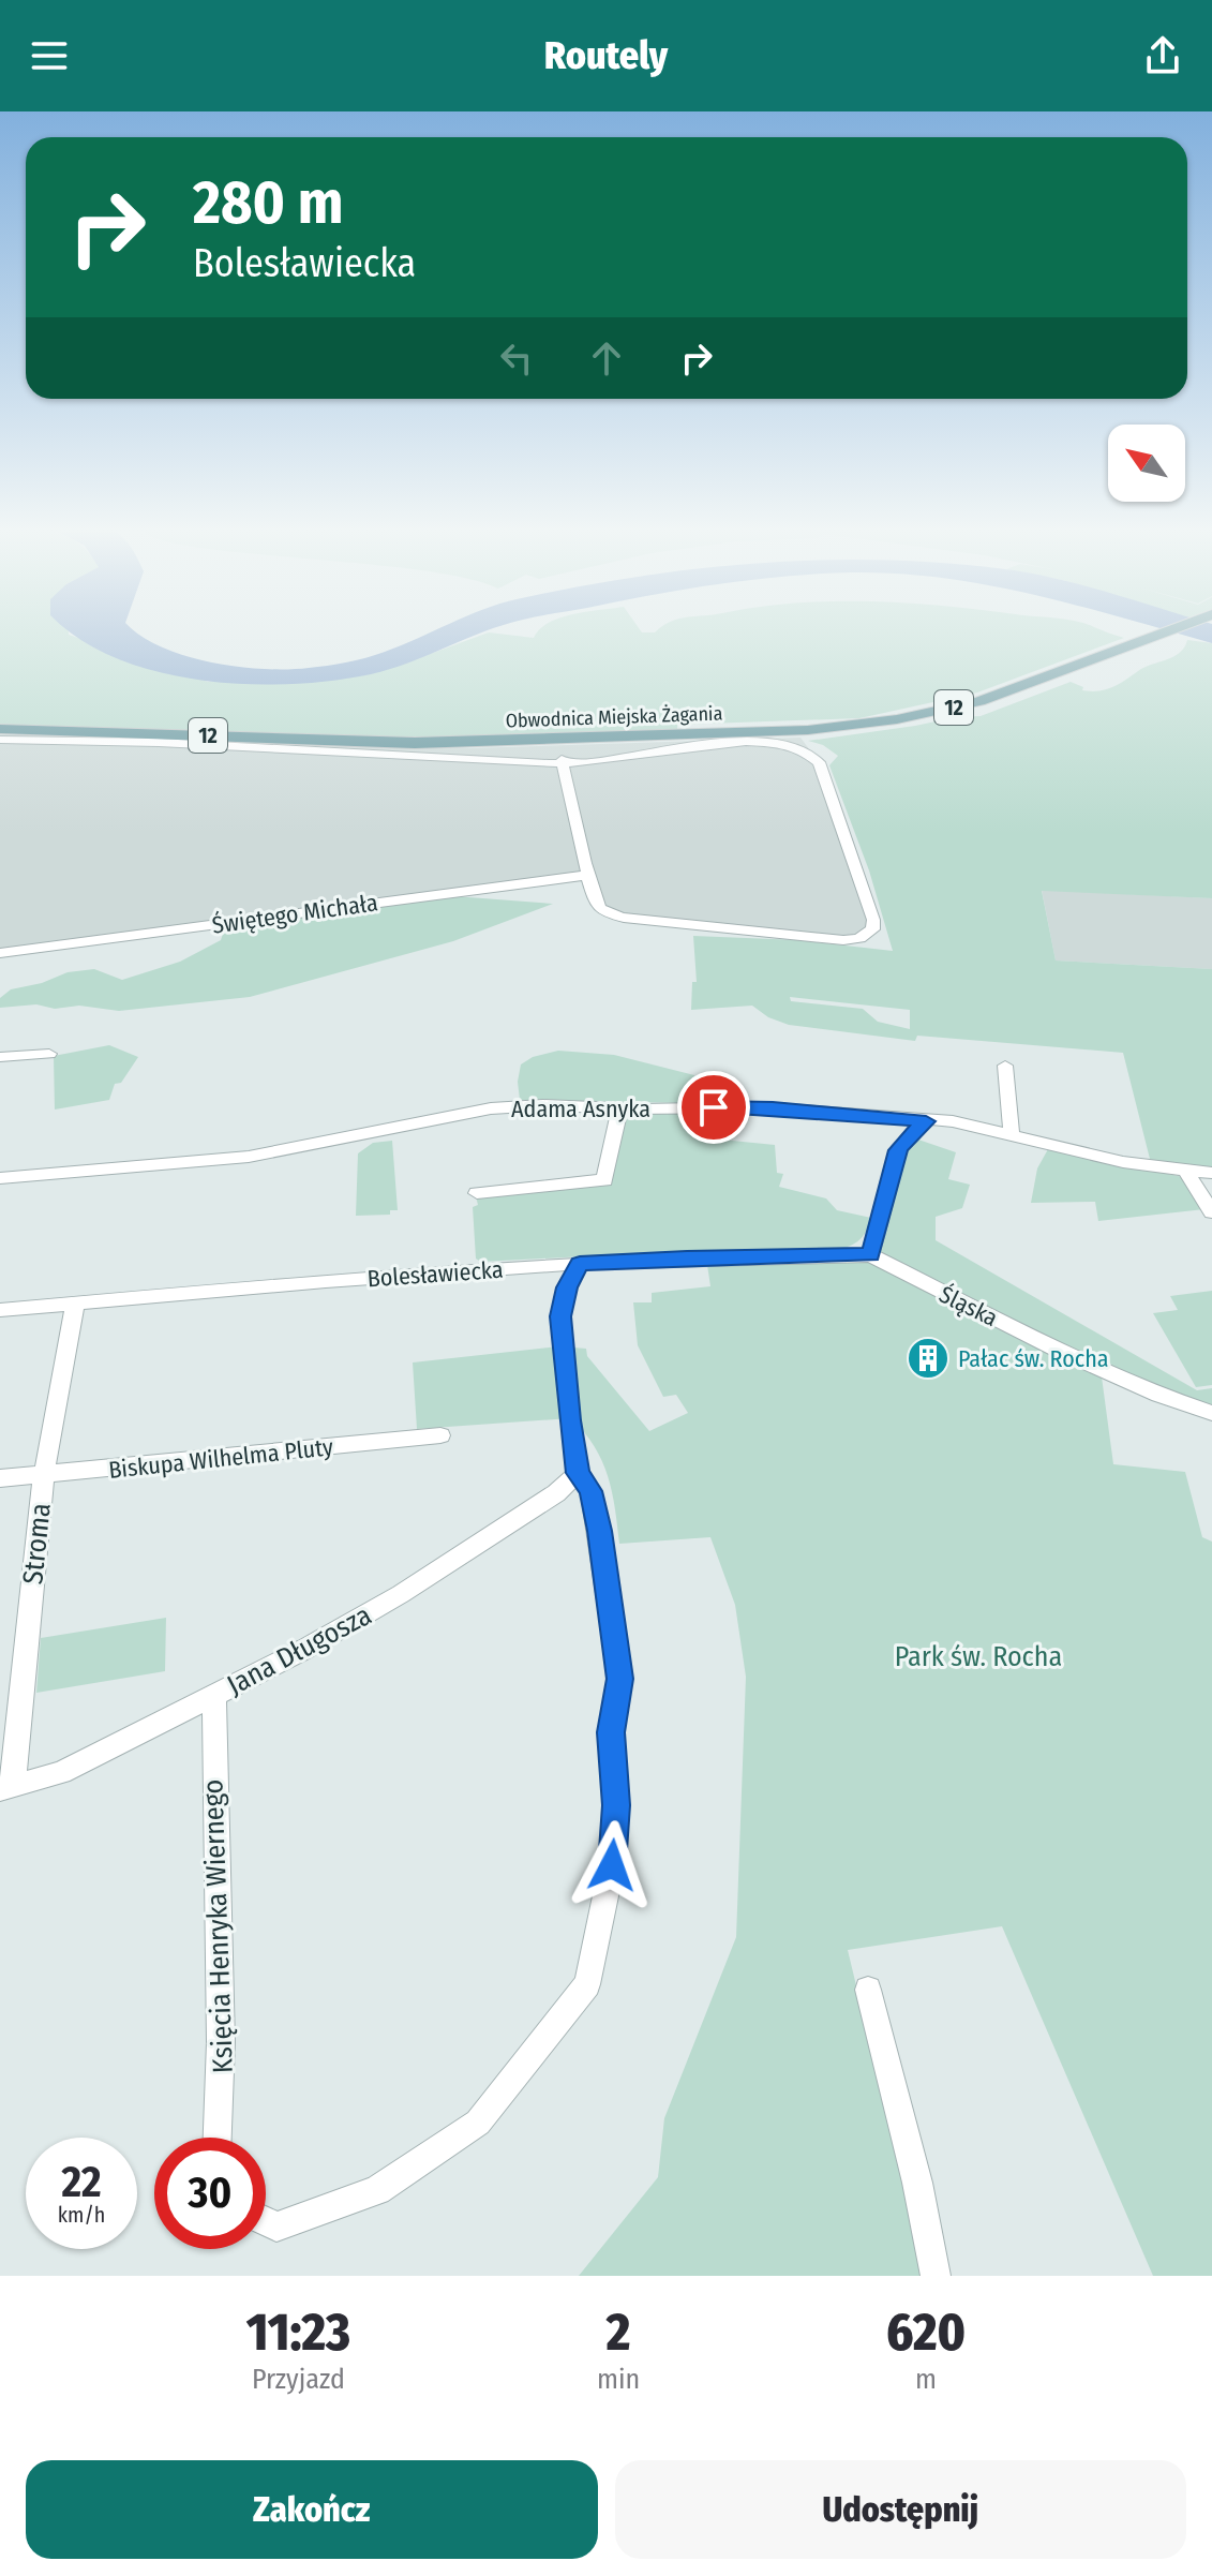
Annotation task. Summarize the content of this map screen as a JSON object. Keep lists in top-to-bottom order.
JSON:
{
  "streets": {
    "main road": ["12", "Obwodnica Miejska Żagania"],
    "street": [
      "Świętego Michała",
      "Adama Asnyka",
      "Bolesławiecka",
      "Śląska",
      "Biskupa Wilhelma Pluty",
      "Stroma",
      "Jana Długosza",
      "Księcia Henryka Wiernego"
    ]
  },
  "crossings": [
    ["Bolesławiecka", "Śląska"],
    ["Bolesławiecka", "Stroma"],
    ["Biskupa Wilhelma Pluty", "Stroma"],
    ["Stroma", "Jana Długosza"],
    ["Jana Długosza", "Księcia Henryka Wiernego"]
  ],
  "parks": ["Park św. Rocha"],
  "places": {
    "building": ["Pałac św. Rocha"]
  },
  "north": "top left",
  "page": {
    "header": "Routely",
    "turn": ["280 m", "Bolesławiecka"],
    "speed": "22 km/h",
    "limit": "30",
    "eta": [
      "11:23",
      "Przyjazd",
      "2",
      "min",
      "620",
      "m"
    ],
    "buttons": ["Zakończ", "Udostępnij"]
  }
}
